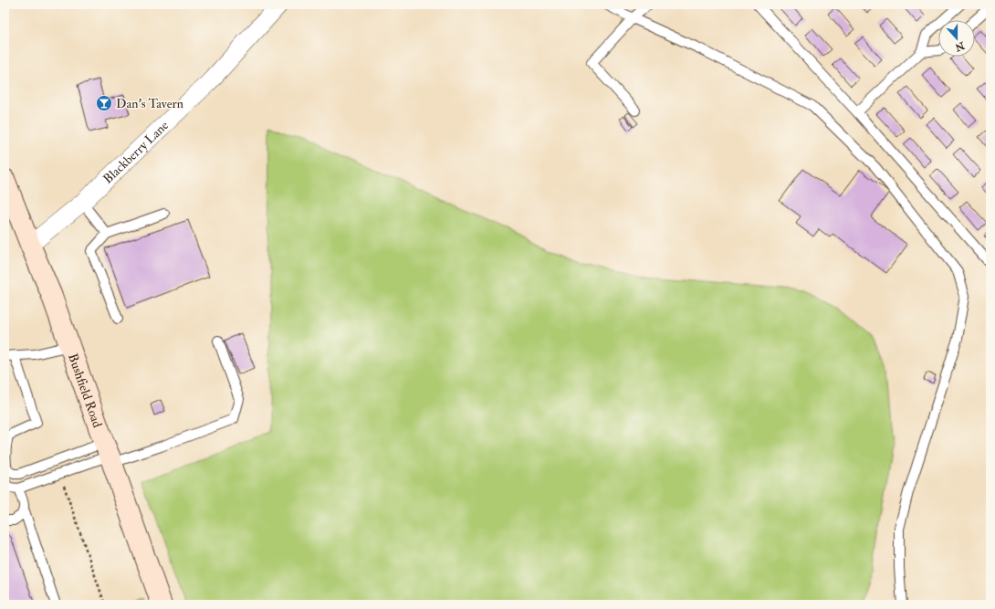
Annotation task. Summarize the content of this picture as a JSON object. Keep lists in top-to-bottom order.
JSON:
{
  "streets": {
    "main road": ["Bushfield Road"],
    "street": ["Blackberry Lane"]
  },
  "crossings": [
    ["Blackberry Lane", "Bushfield Road"]
  ],
  "places": {
    "bar": ["Dan's Tavern"]
  },
  "north": "bottom"
}
